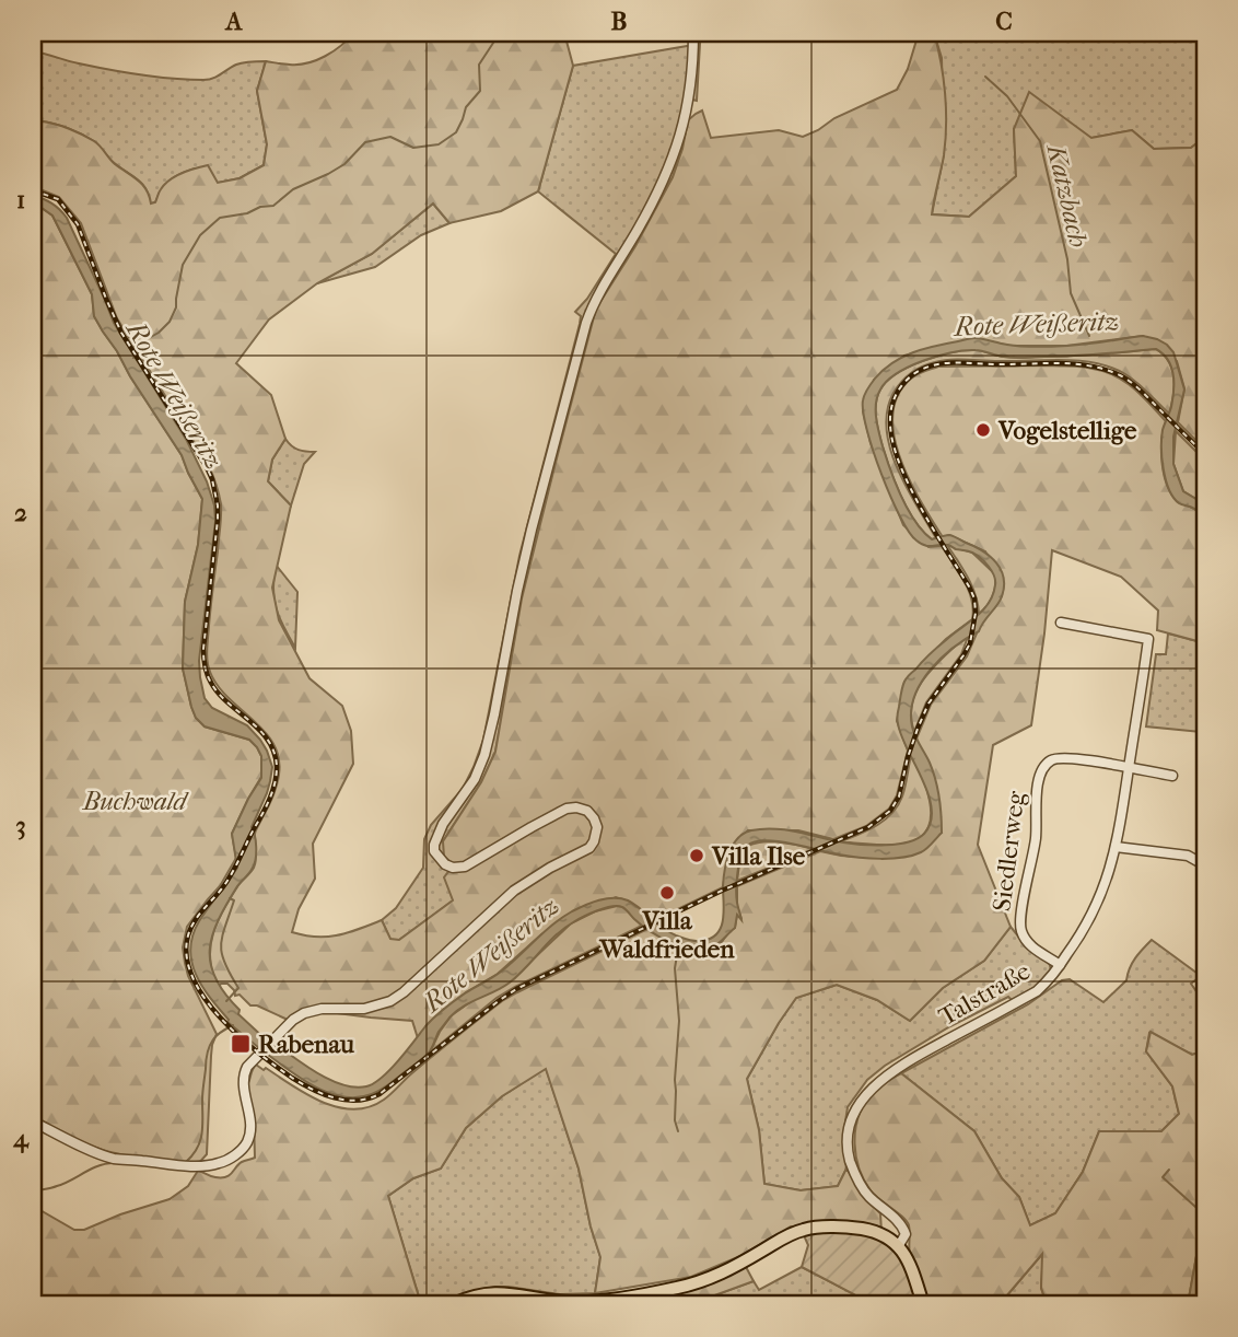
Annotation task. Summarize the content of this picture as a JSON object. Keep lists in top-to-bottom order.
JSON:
{
  "streets": {
    "street": ["Siedlerweg", "Talstraße"]
  },
  "crossings": [
    ["Siedlerweg", "Talstraße"]
  ],
  "water": ["Katzbach", "Rote Weißeritz"],
  "parks": ["Buchwald"],
  "places": {
    "other": ["Vogelstellige", "Villa Ilse", "Villa Waldfrieden"],
    "transit": ["Rabenau"]
  },
  "grid": {
    "columns": ["A", "B", "C"],
    "rows": [
      "1",
      "2",
      "3",
      "4"
    ]
  }
}
